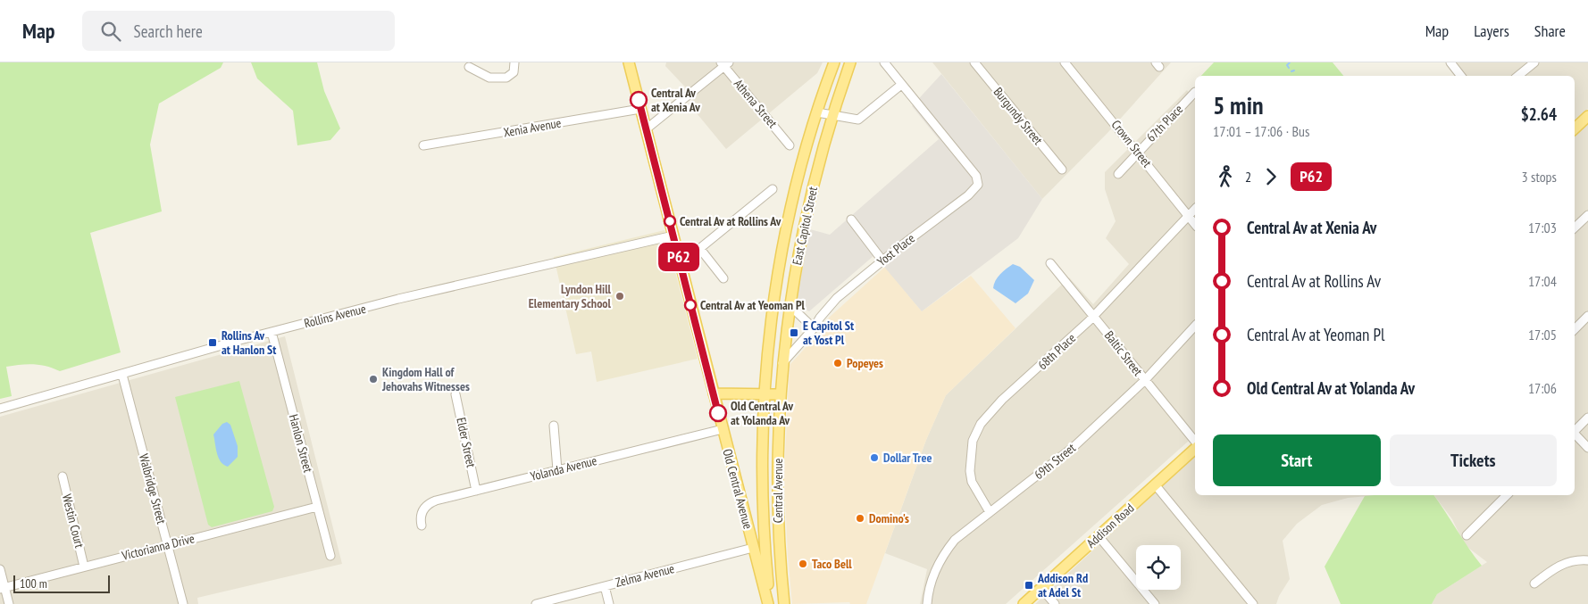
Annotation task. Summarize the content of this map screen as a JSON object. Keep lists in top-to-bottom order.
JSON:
{
  "streets": {
    "main road": [
      "East Capitol Street",
      "Old Central Avenue",
      "Central Avenue",
      "Addison Road"
    ],
    "street": [
      "Athena Street",
      "Burgundy Street",
      "67th Place",
      "Xenia Avenue",
      "Crown Street",
      "Yost Place",
      "Rollins Avenue",
      "68th Place",
      "Baltic Street",
      "Elder Street",
      "Hanlon Street",
      "69th Street",
      "Yolanda Avenue",
      "Walbridge Street",
      "Westin Court",
      "Victorianna Drive",
      "Zelma Avenue"
    ]
  },
  "crossings": [
    ["67th Place", "Crown Street"],
    ["Xenia Avenue", "Old Central Avenue"],
    ["Crown Street", "68th Place"],
    ["East Capitol Street", "Yost Place"],
    ["East Capitol Street", "Central Avenue"],
    ["Rollins Avenue", "Hanlon Street"],
    ["Rollins Avenue", "Walbridge Street"],
    ["Rollins Avenue", "Old Central Avenue"],
    ["68th Place", "Baltic Street"],
    ["68th Place", "69th Street"],
    ["Baltic Street", "69th Street"],
    ["Elder Street", "Yolanda Avenue"],
    ["Hanlon Street", "Victorianna Drive"],
    ["Yolanda Avenue", "Old Central Avenue"],
    ["Walbridge Street", "Victorianna Drive"],
    ["Old Central Avenue", "Central Avenue"],
    ["Old Central Avenue", "Zelma Avenue"],
    ["Westin Court", "Victorianna Drive"]
  ],
  "places": {
    "other": [
      "Central Av at Xenia Av",
      "Central Av at Rollins Av",
      "Lyndon Hill Elementary School",
      "Central Av at Yeoman Pl",
      "Popeyes",
      "Kingdom Hall of Jehovahs Witnesses",
      "Old Central Av at Yolanda Av",
      "Dollar Tree",
      "Domino's",
      "Taco Bell"
    ],
    "transit": ["E Capitol St at Yost Pl", "Rollins Av at Hanlon St", "Addison Rd at Adel St"]
  },
  "lines": ["bus line P62"],
  "scale_bar": "100 m",
  "page": {
    "header": "Map",
    "search": "Search here",
    "nav": ["Map", "Layers", "Share"],
    "on_map": "P62",
    "heading": ["5 min", "17:01 – 17:06 · Bus", "$2.64"],
    "legs": ["2", "P62", "3 stops"],
    "list": [
      {
        "name": "Central Av at Xenia Av",
        "value": "17:03"
      },
      {
        "name": "Central Av at Rollins Av",
        "value": "17:04"
      },
      {
        "name": "Central Av at Yeoman Pl",
        "value": "17:05"
      },
      {
        "name": "Old Central Av at Yolanda Av",
        "value": "17:06"
      }
    ],
    "buttons": ["Start", "Tickets"],
    "scale": "100 m"
  }
}
